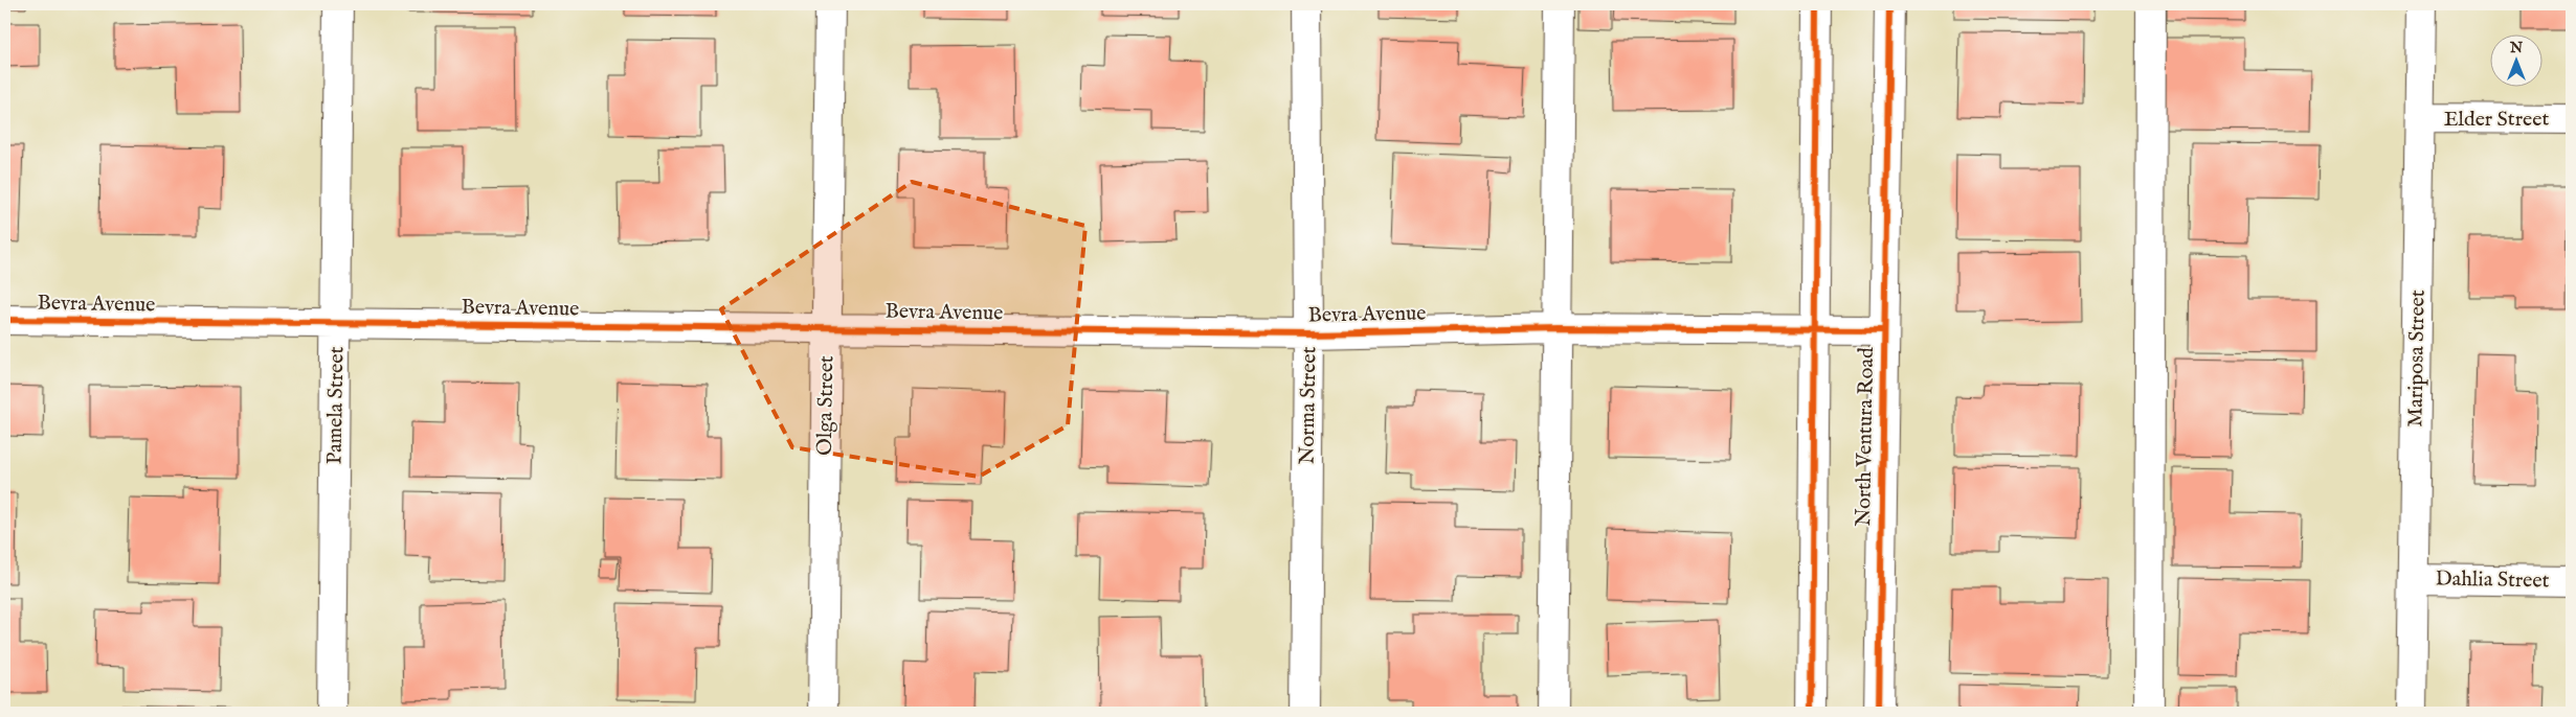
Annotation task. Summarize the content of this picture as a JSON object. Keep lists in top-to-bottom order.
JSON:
{
  "streets": {
    "street": [
      "Elder Street",
      "Bevra Avenue",
      "Mariposa Street",
      "Pamela Street",
      "Olga Street",
      "Norma Street",
      "North Ventura Road",
      "Dahlia Street"
    ]
  },
  "crossings": [
    ["Elder Street", "Mariposa Street"],
    ["Bevra Avenue", "Pamela Street"],
    ["Bevra Avenue", "Olga Street"],
    ["Bevra Avenue", "Norma Street"],
    ["Bevra Avenue", "North Ventura Road"],
    ["Mariposa Street", "Dahlia Street"]
  ],
  "north": "top"
}
